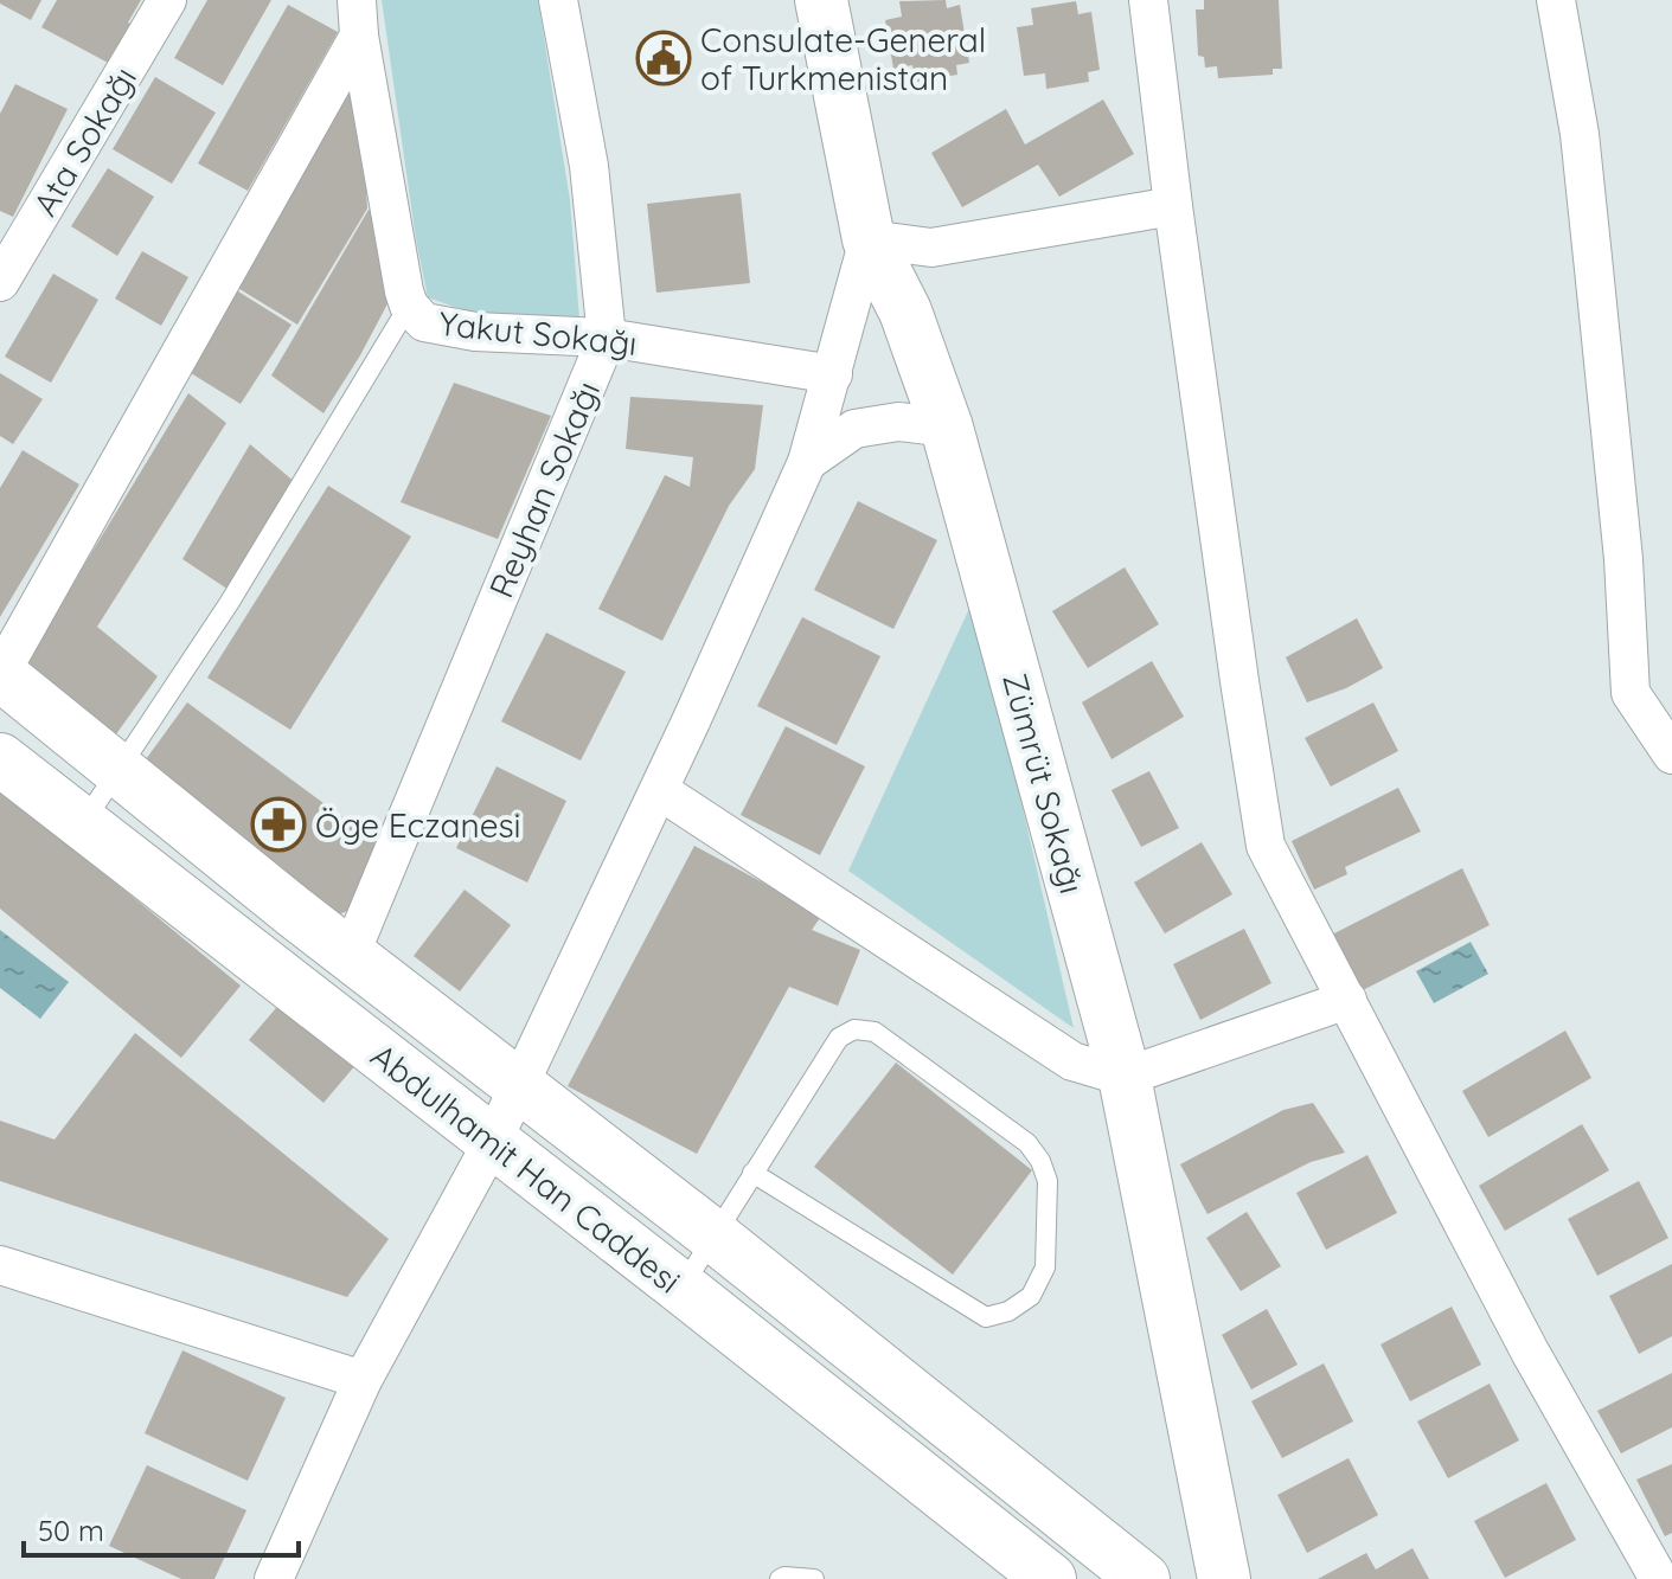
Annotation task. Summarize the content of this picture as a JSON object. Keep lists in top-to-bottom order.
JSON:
{
  "streets": {
    "main road": ["Zümrüt Sokağı", "Abdulhamit Han Caddesi"],
    "street": ["Ata Sokağı", "Yakut Sokağı", "Reyhan Sokağı"]
  },
  "crossings": [
    ["Yakut Sokağı", "Reyhan Sokağı"]
  ],
  "places": {
    "public building": ["Consulate-General of Turkmenistan"],
    "pharmacy": ["Öge Eczanesi"]
  },
  "scale_bar": "50 m"
}
